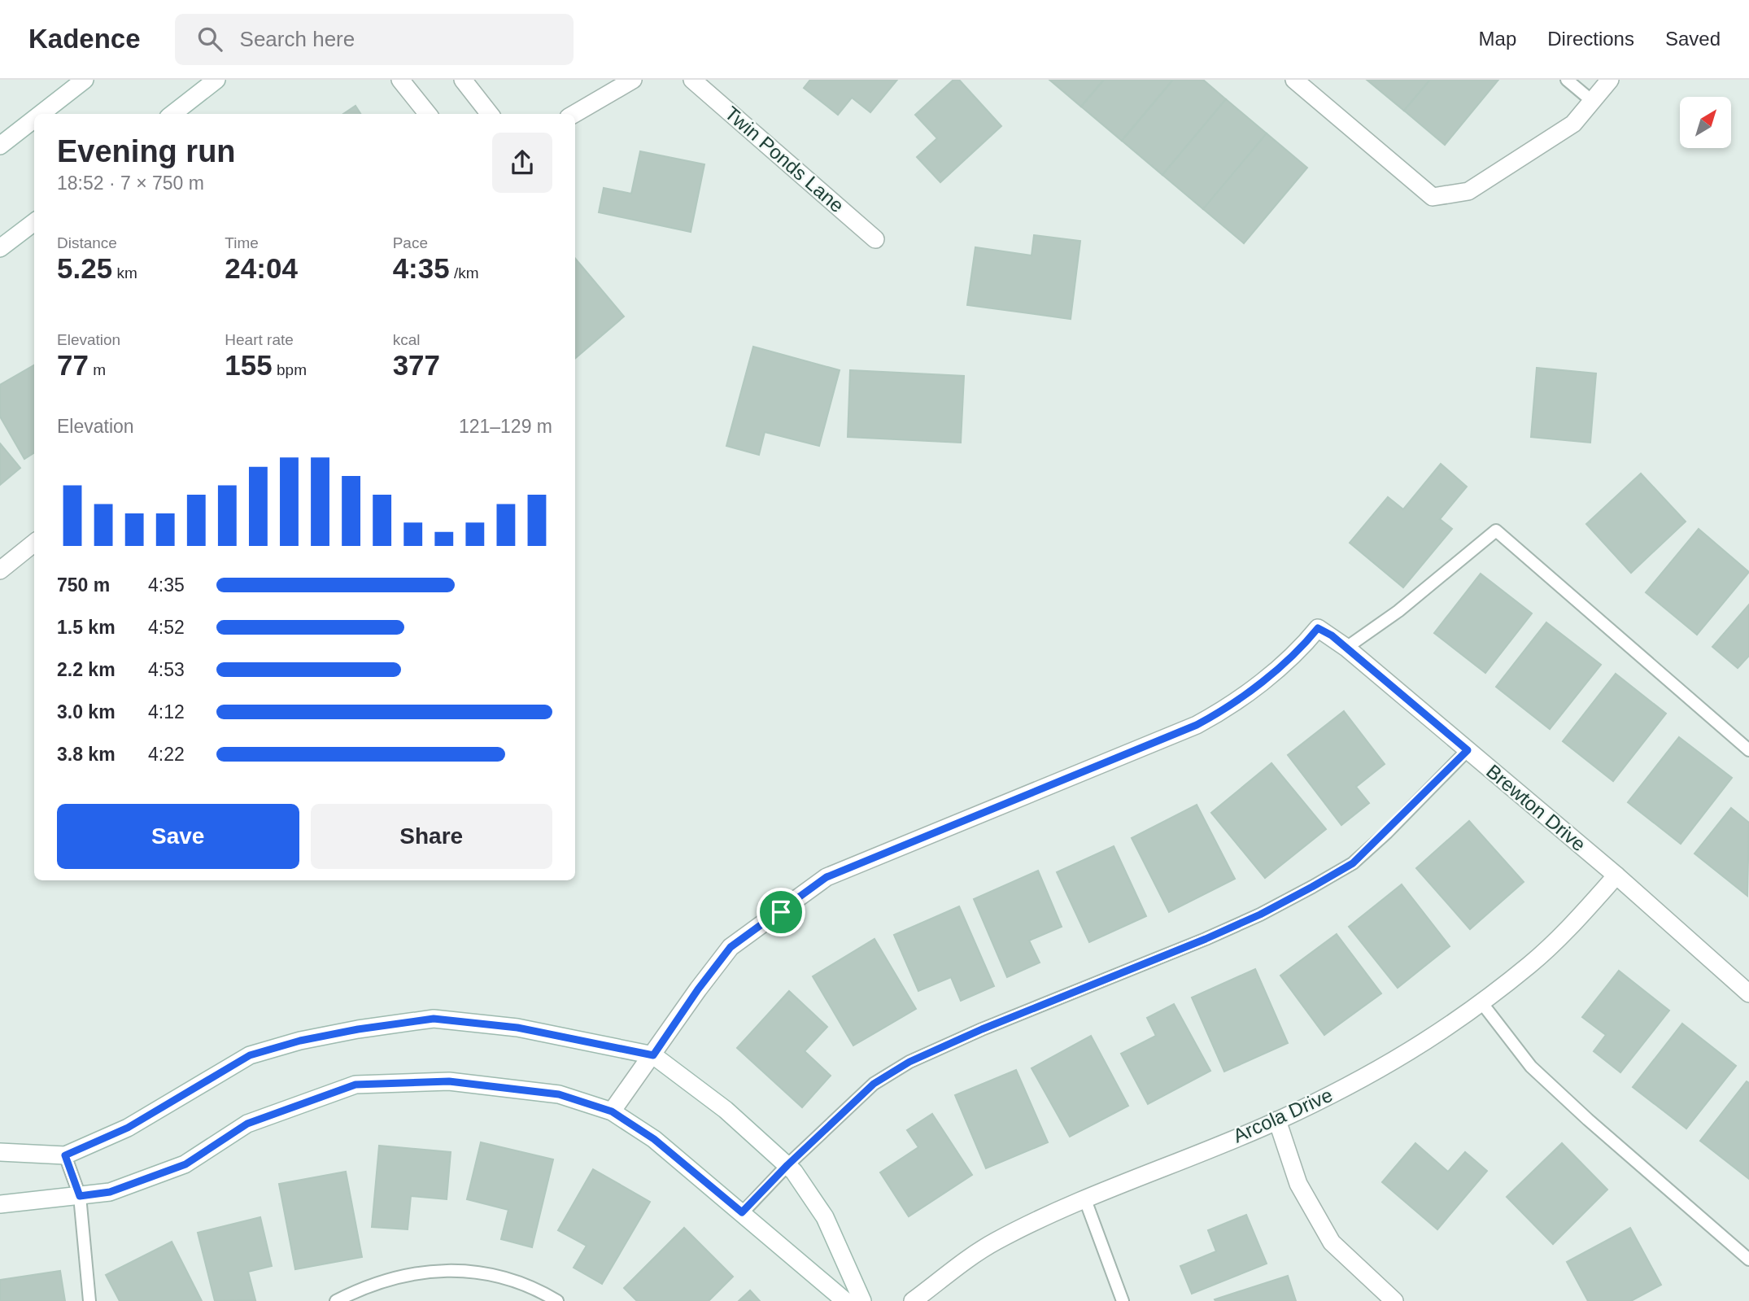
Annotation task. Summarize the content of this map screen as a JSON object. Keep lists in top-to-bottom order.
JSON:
{
  "streets": {
    "street": ["Twin Ponds Lane", "Brewton Drive", "Arcola Drive"]
  },
  "crossings": [
    ["Brewton Drive", "Arcola Drive"]
  ],
  "north": "top right",
  "page": {
    "header": "Kadence",
    "search": "Search here",
    "nav": ["Map", "Directions", "Saved"],
    "heading": ["Evening run", "18:52 · 7 × 750 m"],
    "stats": [
      ["Distance", "5.25 km"],
      ["Time", "24:04"],
      ["Pace", "4:35 /km"],
      ["Elevation", "77 m"],
      ["Heart rate", "155 bpm"],
      ["kcal", "377"]
    ],
    "chart": ["Elevation", "121–129 m"],
    "list": [
      {
        "name": "750 m",
        "note": "4:35"
      },
      {
        "name": "1.5 km",
        "note": "4:52"
      },
      {
        "name": "2.2 km",
        "note": "4:53"
      },
      {
        "name": "3.0 km",
        "note": "4:12"
      },
      {
        "name": "3.8 km",
        "note": "4:22"
      }
    ],
    "buttons": ["Save", "Share"]
  }
}
